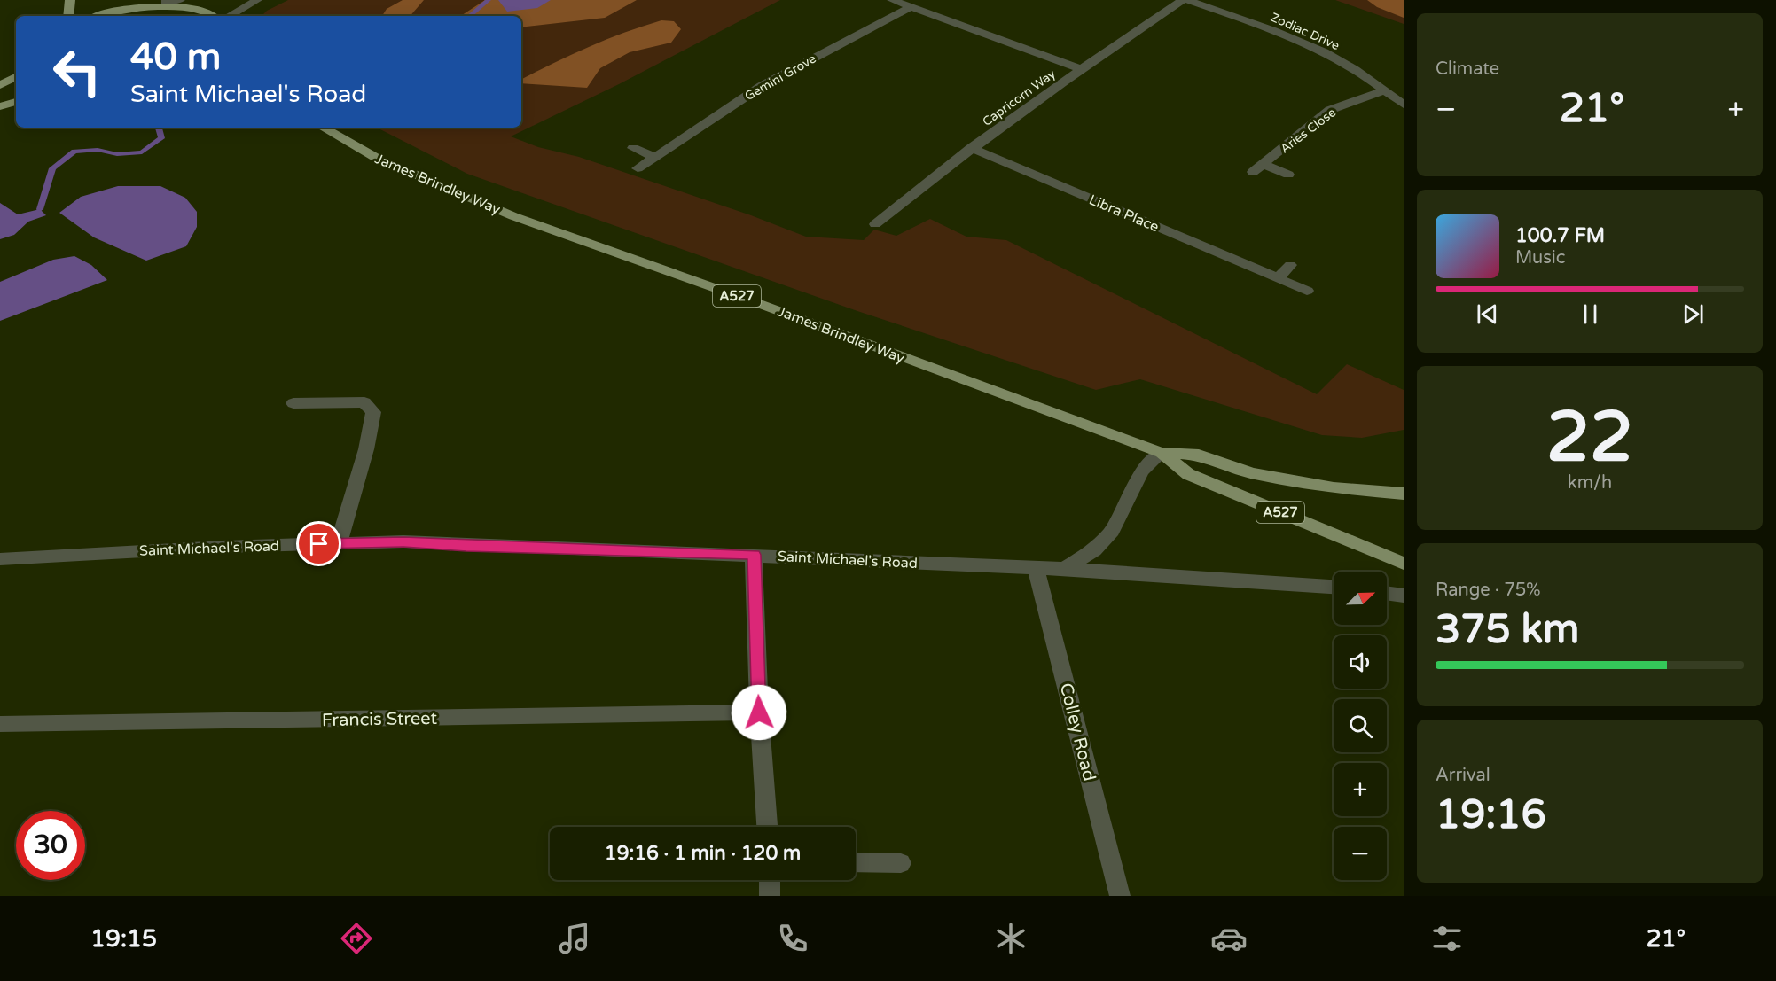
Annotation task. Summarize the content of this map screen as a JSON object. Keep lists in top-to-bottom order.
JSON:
{
  "streets": {
    "main road": ["James Brindley Way", "A527"],
    "street": [
      "Zodiac Drive",
      "Gemini Grove",
      "Capricorn Way",
      "Aries Close",
      "Libra Place",
      "Saint Michael's Road",
      "Francis Street",
      "Colley Road"
    ]
  },
  "crossings": [
    ["Zodiac Drive", "Aries Close"],
    ["Capricorn Way", "Libra Place"],
    ["Saint Michael's Road", "Colley Road"]
  ],
  "north": "top right",
  "page": {
    "tile": [
      "Climate",
      ["22", "km/h"],
      ["Range · 75%", "375 km"],
      ["Arrival", "19:16"]
    ],
    "turn": ["40 m", "Saint Michael's Road"],
    "heat": ["−", "21°", "+"],
    "song": ["100.7 FM", "Music"],
    "map_buttons": ["+", "−"],
    "limit": "30",
    "trip": "19:16 · 1 min · 120 m",
    "tabs": ["19:15", "21°"]
  }
}
